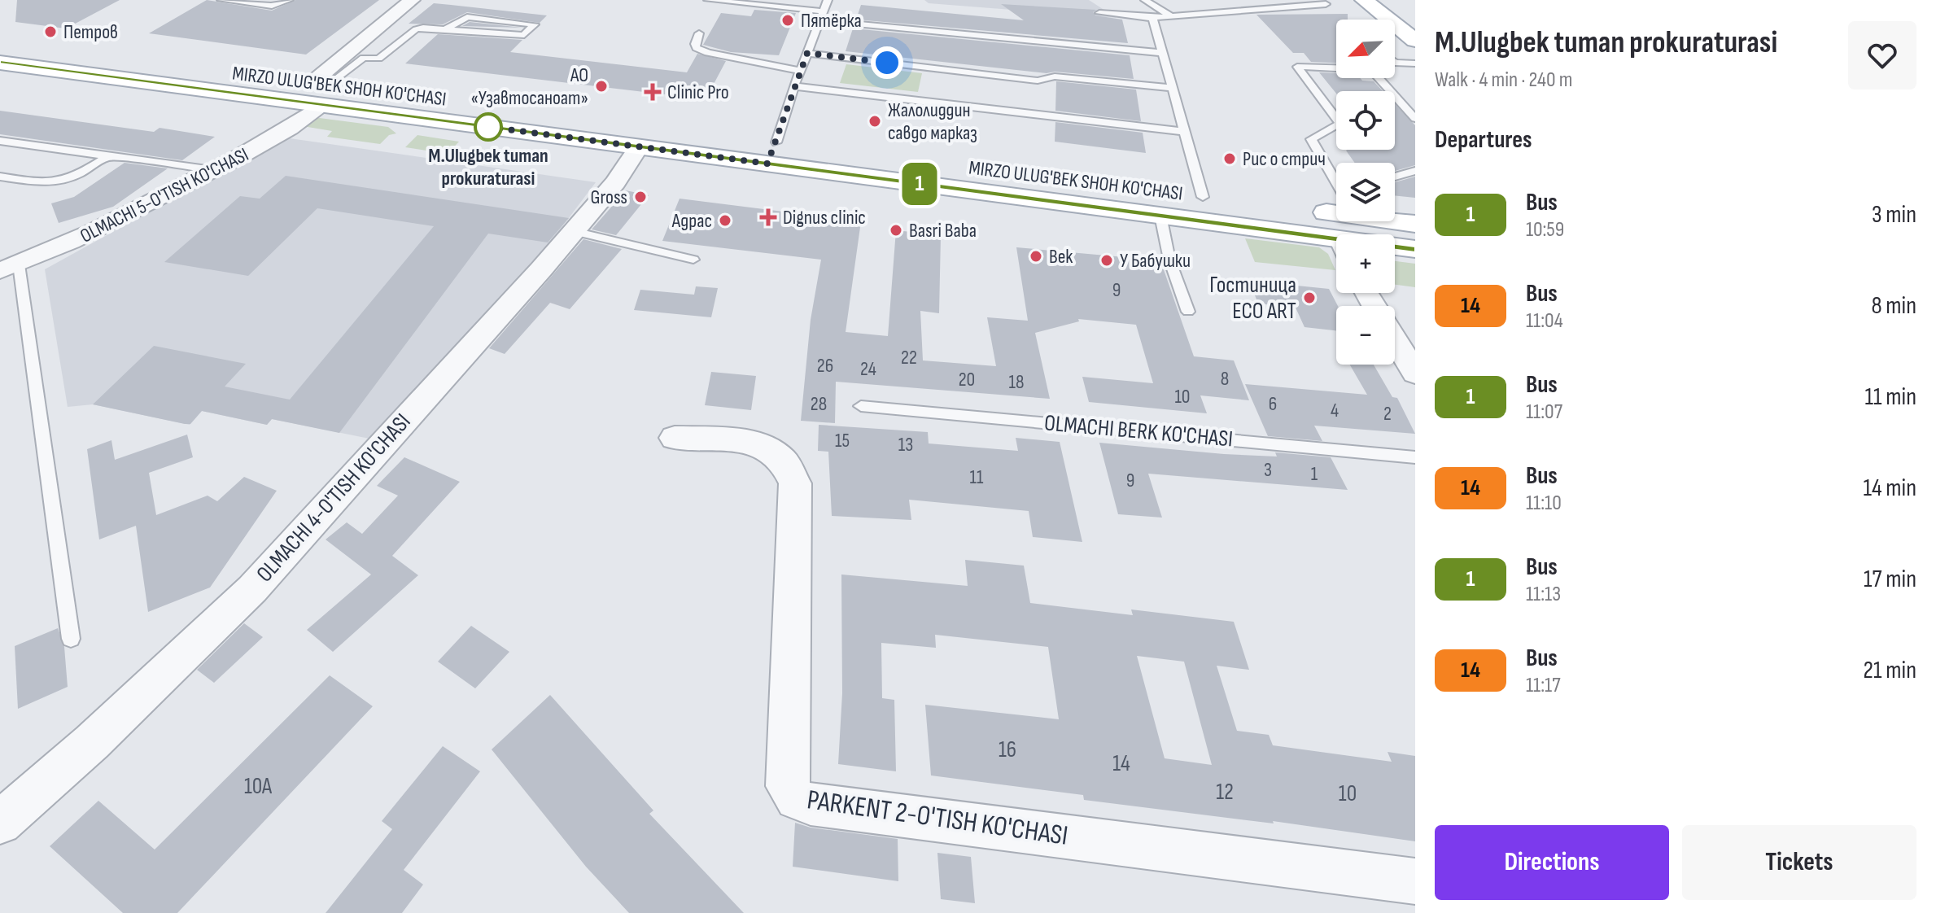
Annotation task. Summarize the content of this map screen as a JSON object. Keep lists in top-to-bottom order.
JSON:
{
  "streets": {
    "main road": ["MIRZO ULUG'BEK SHOH KO'CHASI"],
    "street": ["OLMACHI 5-O'TISH KO'CHASI", "OLMACHI 4-O'TISH KO'CHASI", "PARKENT 2-O'TISH KO'CHASI"],
    "lane": ["OLMACHI BERK KO'CHASI"]
  },
  "crossings": [
    ["MIRZO ULUG'BEK SHOH KO'CHASI", "OLMACHI 5-O'TISH KO'CHASI"],
    ["MIRZO ULUG'BEK SHOH KO'CHASI", "OLMACHI 4-O'TISH KO'CHASI"]
  ],
  "places": {
    "other": [
      "Пятёрка",
      "Петров",
      "АО «Узавтосаноат»",
      "Жалолиддин савдо марказ",
      "M.Ulugbek tuman prokuraturasi",
      "Рис о стрич",
      "Gross",
      "Адрас",
      "Basri Baba",
      "Bek",
      "У Бабушки",
      "Гостиница ECO ART"
    ],
    "health": ["Clinic Pro", "Dignus clinic"]
  },
  "lines": ["bus line 1"],
  "house_numbers": [
    "9",
    "22",
    "26",
    "24",
    "8",
    "20",
    "18",
    "10",
    "28",
    "6",
    "4",
    "2",
    "15",
    "13",
    "3",
    "1",
    "11",
    "9",
    "16",
    "14",
    "10А",
    "12",
    "10"
  ],
  "north": "bottom left",
  "page": {
    "on_map": "1",
    "heading": [
      ["M.Ulugbek tuman prokuraturasi", "Walk · 4 min · 240 m"],
      "Departures"
    ],
    "map_buttons": ["+", "−"],
    "list": [
      {
        "mark": "1",
        "name": "Bus",
        "note": "10:59",
        "value": "3 min"
      },
      {
        "mark": "14",
        "name": "Bus",
        "note": "11:04",
        "value": "8 min"
      },
      {
        "mark": "1",
        "name": "Bus",
        "note": "11:07",
        "value": "11 min"
      },
      {
        "mark": "14",
        "name": "Bus",
        "note": "11:10",
        "value": "14 min"
      },
      {
        "mark": "1",
        "name": "Bus",
        "note": "11:13",
        "value": "17 min"
      },
      {
        "mark": "14",
        "name": "Bus",
        "note": "11:17",
        "value": "21 min"
      }
    ],
    "buttons": ["Directions", "Tickets"]
  }
}
